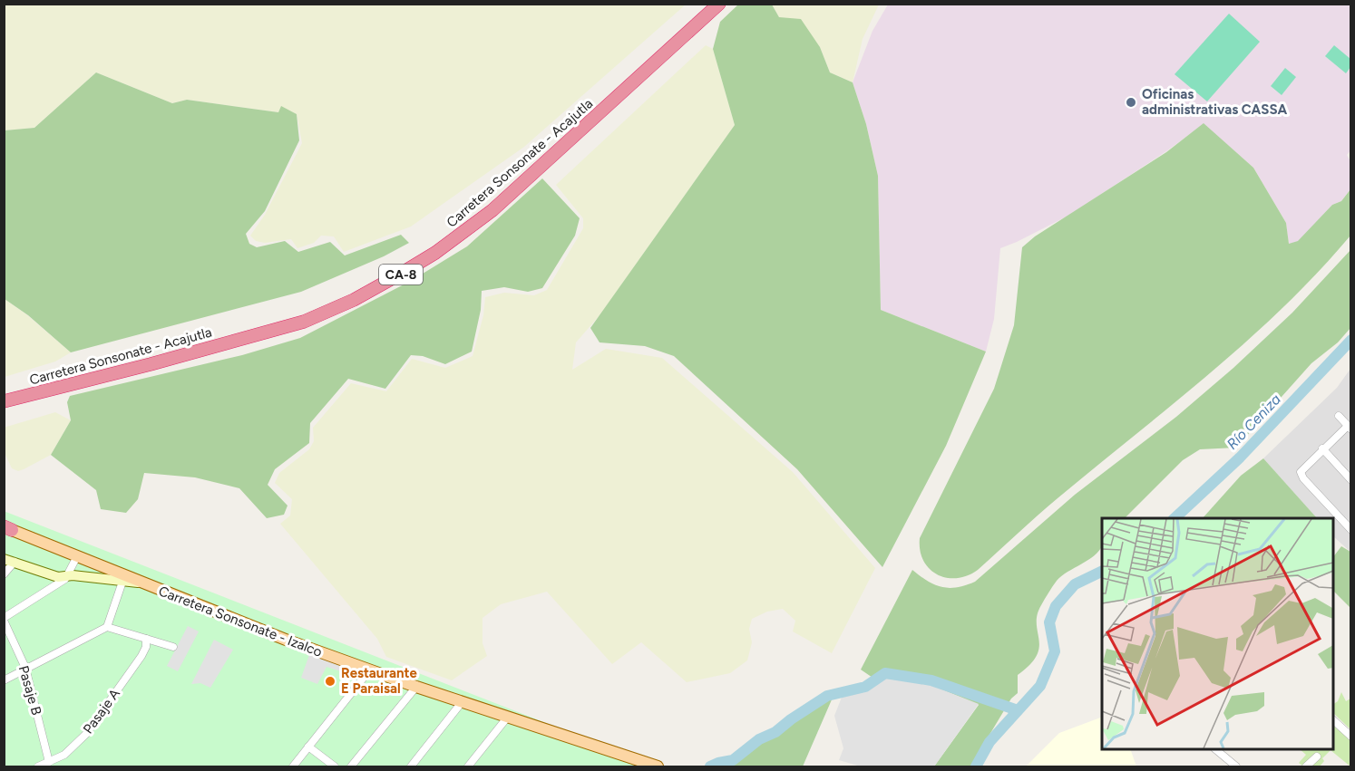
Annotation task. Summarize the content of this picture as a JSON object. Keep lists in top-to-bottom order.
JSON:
{
  "streets": {
    "highway": ["Carretera Sonsonate - Acajutla", "CA-8"],
    "main road": ["Carretera Sonsonate - Izalco"],
    "street": ["Pasaje B", "Pasaje A"]
  },
  "crossings": [
    ["Pasaje B", "Pasaje A"]
  ],
  "water": ["Río Ceniza"],
  "places": ["Oficinas administrativas CASSA", "Restaurante E Paraisal"]
}
